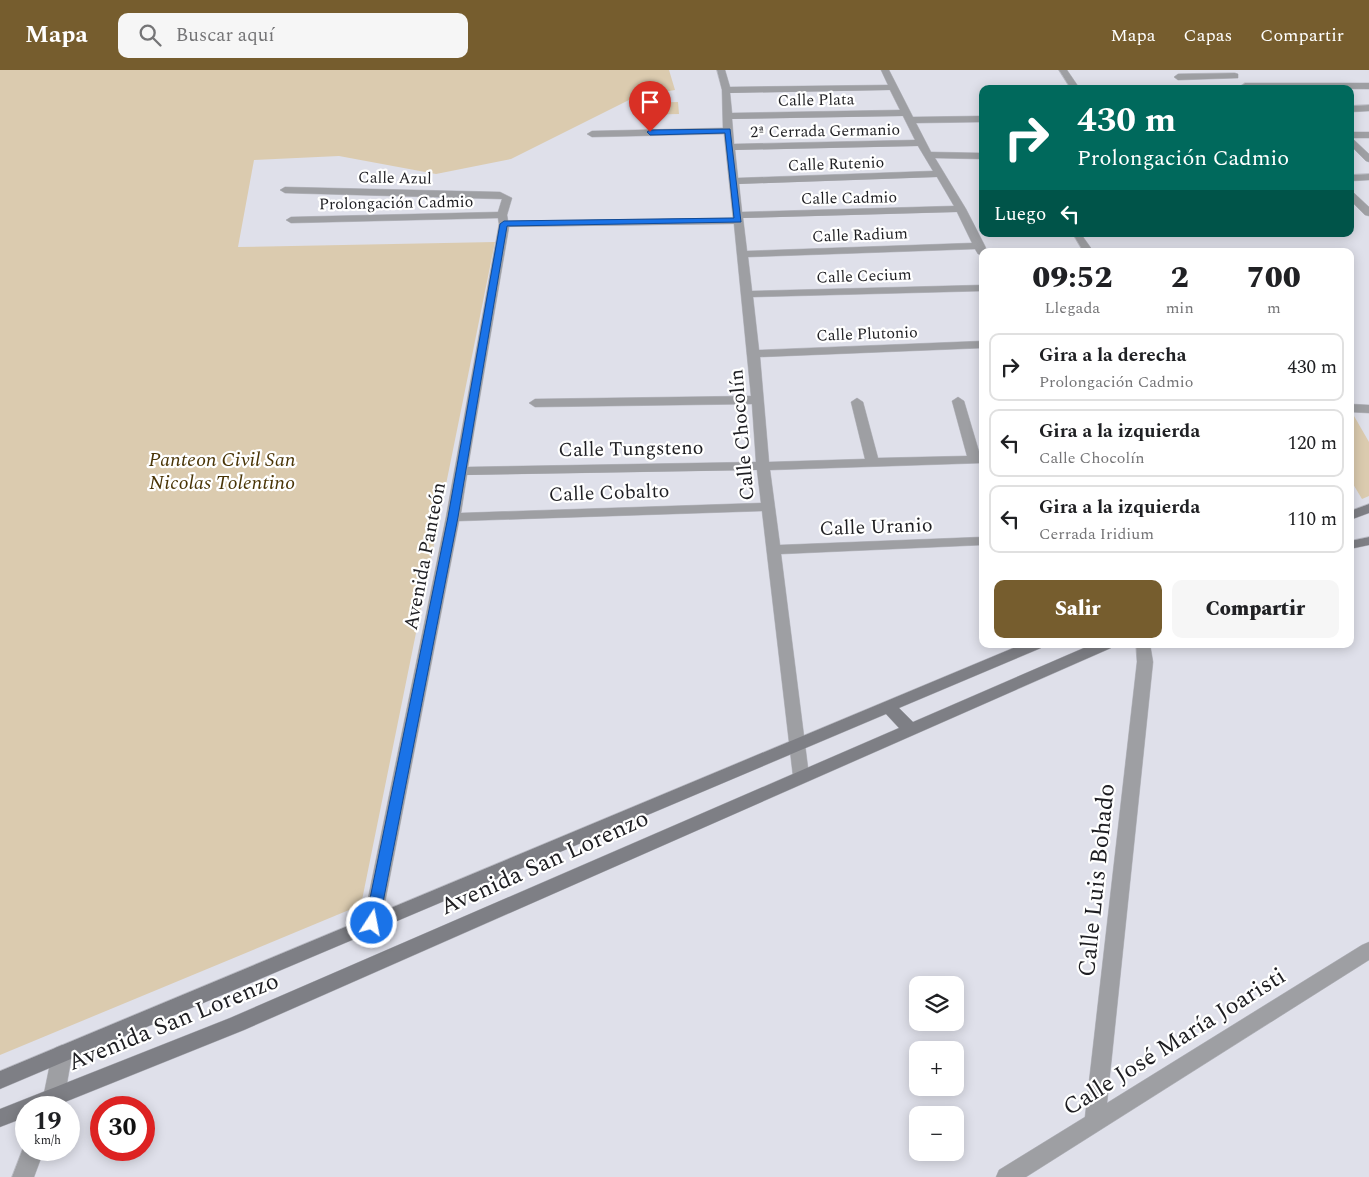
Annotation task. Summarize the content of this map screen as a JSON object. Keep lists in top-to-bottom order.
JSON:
{
  "streets": {
    "main road": ["Avenida San Lorenzo"],
    "street": [
      "Calle Plata",
      "2ª Cerrada Germanio",
      "Calle Rutenio",
      "Calle Azul",
      "Calle Cadmio",
      "Prolongación Cadmio",
      "Calle Radium",
      "Calle Cecium",
      "Calle Plutonio",
      "Calle Chocolín",
      "Calle Tungsteno",
      "Calle Cobalto",
      "Calle Uranio",
      "Avenida Panteón",
      "Calle Luis Bohado",
      "Calle José María Joaristi"
    ]
  },
  "crossings": [
    ["Calle Plata", "Calle Chocolín"],
    ["2ª Cerrada Germanio", "Calle Chocolín"],
    ["Calle Rutenio", "Calle Chocolín"],
    ["Calle Azul", "Avenida Panteón"],
    ["Calle Cadmio", "Prolongación Cadmio"],
    ["Calle Cadmio", "Calle Chocolín"],
    ["Prolongación Cadmio", "Calle Chocolín"],
    ["Prolongación Cadmio", "Avenida Panteón"],
    ["Calle Radium", "Calle Chocolín"],
    ["Calle Cecium", "Calle Chocolín"],
    ["Calle Plutonio", "Calle Chocolín"],
    ["Calle Chocolín", "Calle Tungsteno"],
    ["Calle Chocolín", "Calle Cobalto"],
    ["Calle Chocolín", "Calle Uranio"],
    ["Calle Chocolín", "Avenida San Lorenzo"],
    ["Calle Tungsteno", "Avenida Panteón"],
    ["Calle Cobalto", "Avenida Panteón"],
    ["Avenida Panteón", "Avenida San Lorenzo"],
    ["Calle Luis Bohado", "Calle José María Joaristi"]
  ],
  "parks": ["Panteon Civil San Nicolas Tolentino"],
  "page": {
    "header": "Mapa",
    "search": "Buscar aquí",
    "nav": ["Mapa", "Capas", "Compartir"],
    "turn": ["430 m", "Prolongación Cadmio"],
    "then": "Luego",
    "eta": [
      "09:52",
      "Llegada",
      "2",
      "min",
      "700",
      "m"
    ],
    "list": [
      {
        "name": "Gira a la derecha",
        "note": "Prolongación Cadmio",
        "value": "430 m"
      },
      {
        "name": "Gira a la izquierda",
        "note": "Calle Chocolín",
        "value": "120 m"
      },
      {
        "name": "Gira a la izquierda",
        "note": "Cerrada Iridium",
        "value": "110 m"
      }
    ],
    "buttons": ["Salir", "Compartir"],
    "map_buttons": ["+", "−"],
    "speed": "19 km/h",
    "limit": "30"
  }
}
